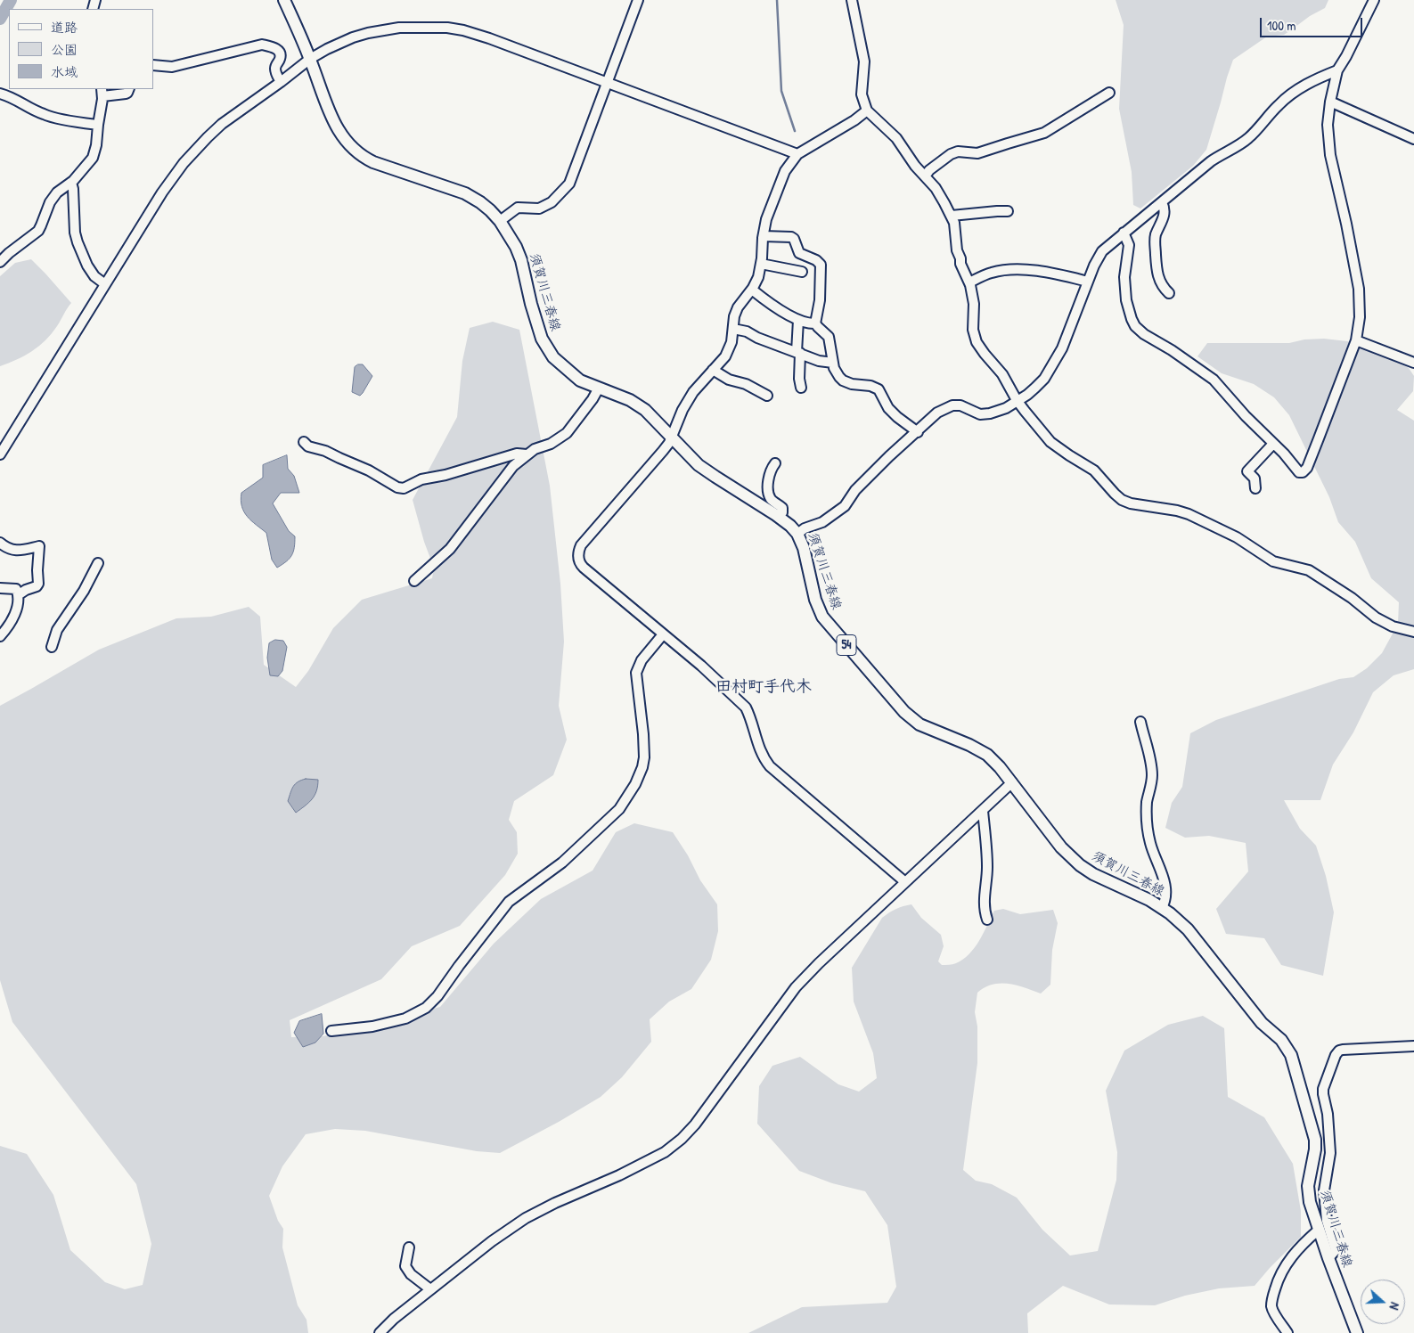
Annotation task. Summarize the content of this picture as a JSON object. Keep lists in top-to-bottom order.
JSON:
{
  "streets": {
    "main road": ["須賀川三春線", "54"]
  },
  "districts": ["田村町手代木"],
  "legend": ["道路", "公園", "水域"],
  "scale_bar": "100 m",
  "north": "right"
}
